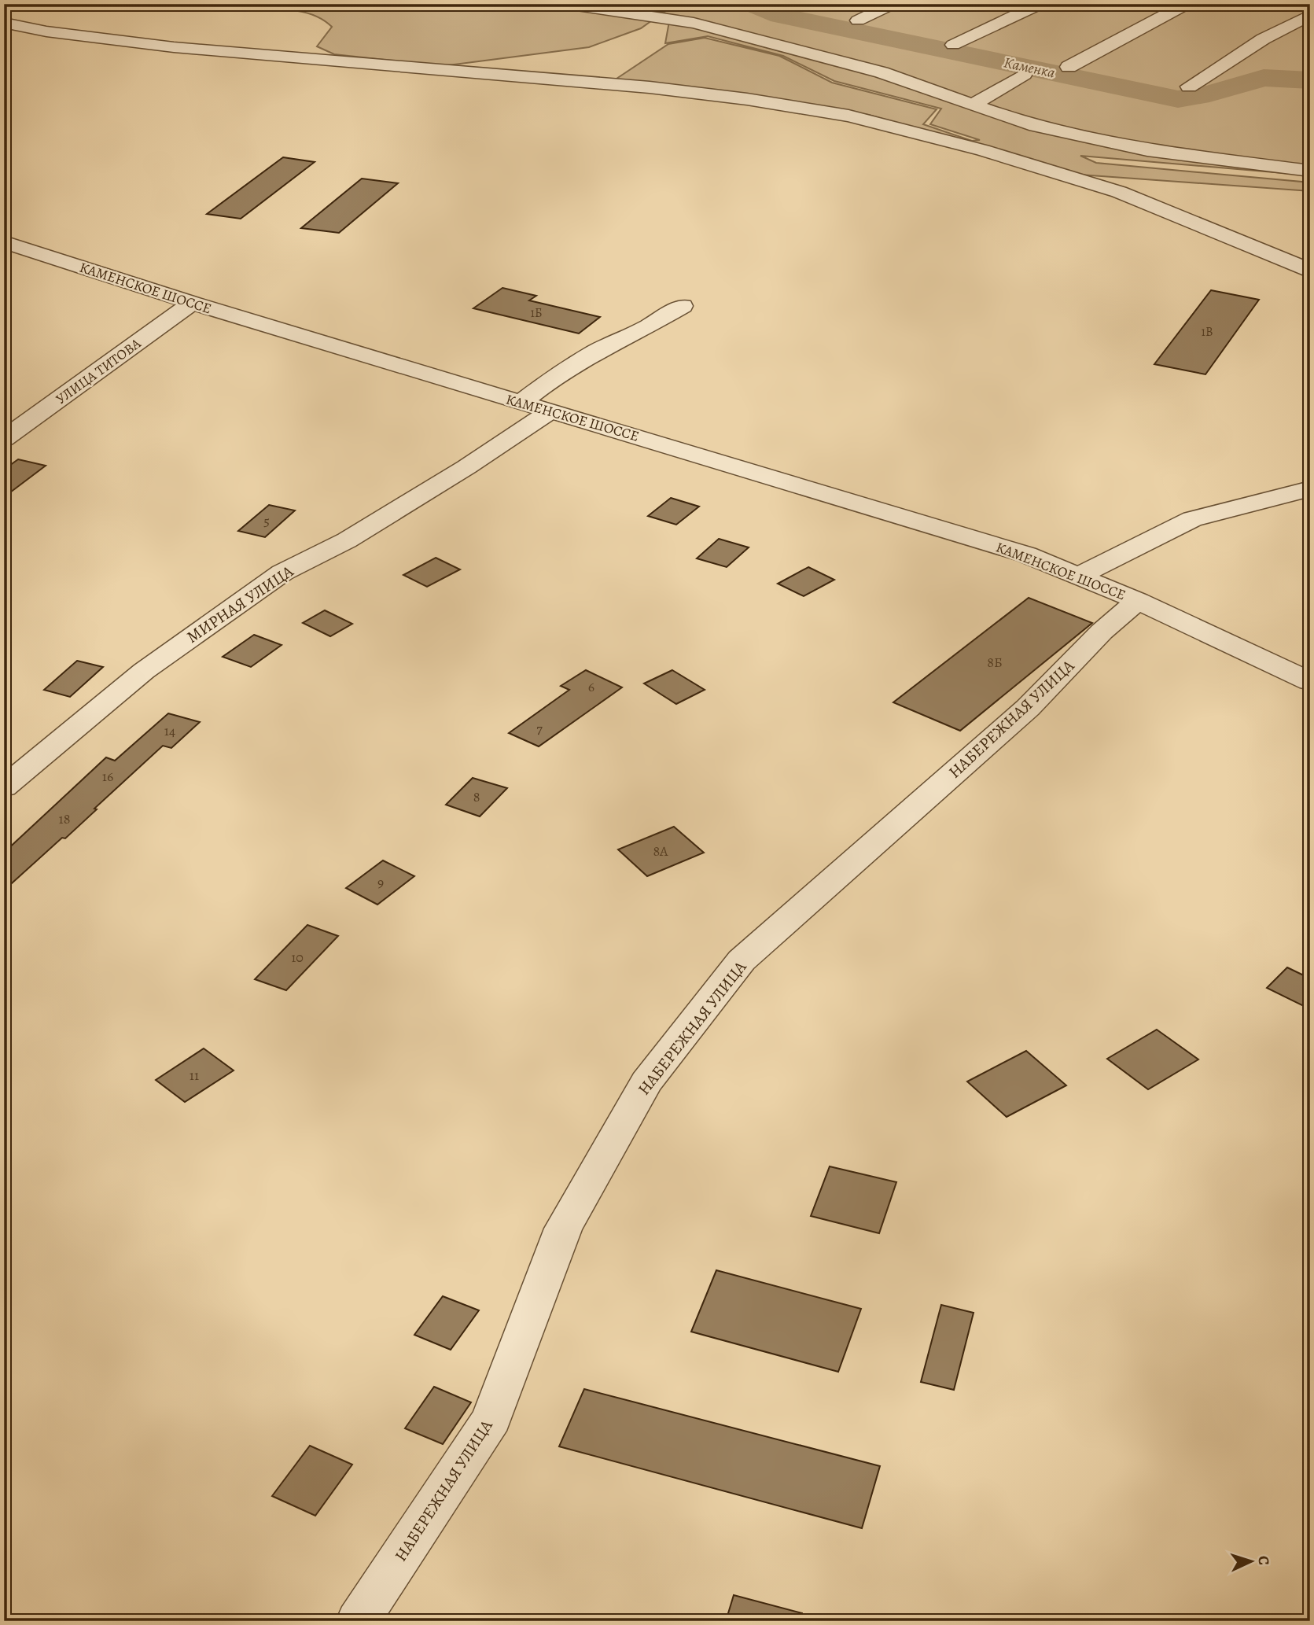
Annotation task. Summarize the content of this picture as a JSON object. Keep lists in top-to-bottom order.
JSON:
{
  "streets": {
    "street": [
      "КАМЕНСКОЕ ШОССЕ",
      "УЛИЦА ТИТОВА",
      "МИРНАЯ УЛИЦА",
      "НАБЕРЕЖНАЯ УЛИЦА"
    ]
  },
  "crossings": [
    ["КАМЕНСКОЕ ШОССЕ", "УЛИЦА ТИТОВА"],
    ["КАМЕНСКОЕ ШОССЕ", "МИРНАЯ УЛИЦА"],
    ["КАМЕНСКОЕ ШОССЕ", "НАБЕРЕЖНАЯ УЛИЦА"]
  ],
  "water": ["Каменка"],
  "house_numbers": [
    "1Б",
    "1В",
    "5",
    "8Б",
    "6",
    "7",
    "14",
    "16",
    "8",
    "18",
    "8А",
    "9",
    "10",
    "11"
  ],
  "north": "right"
}
